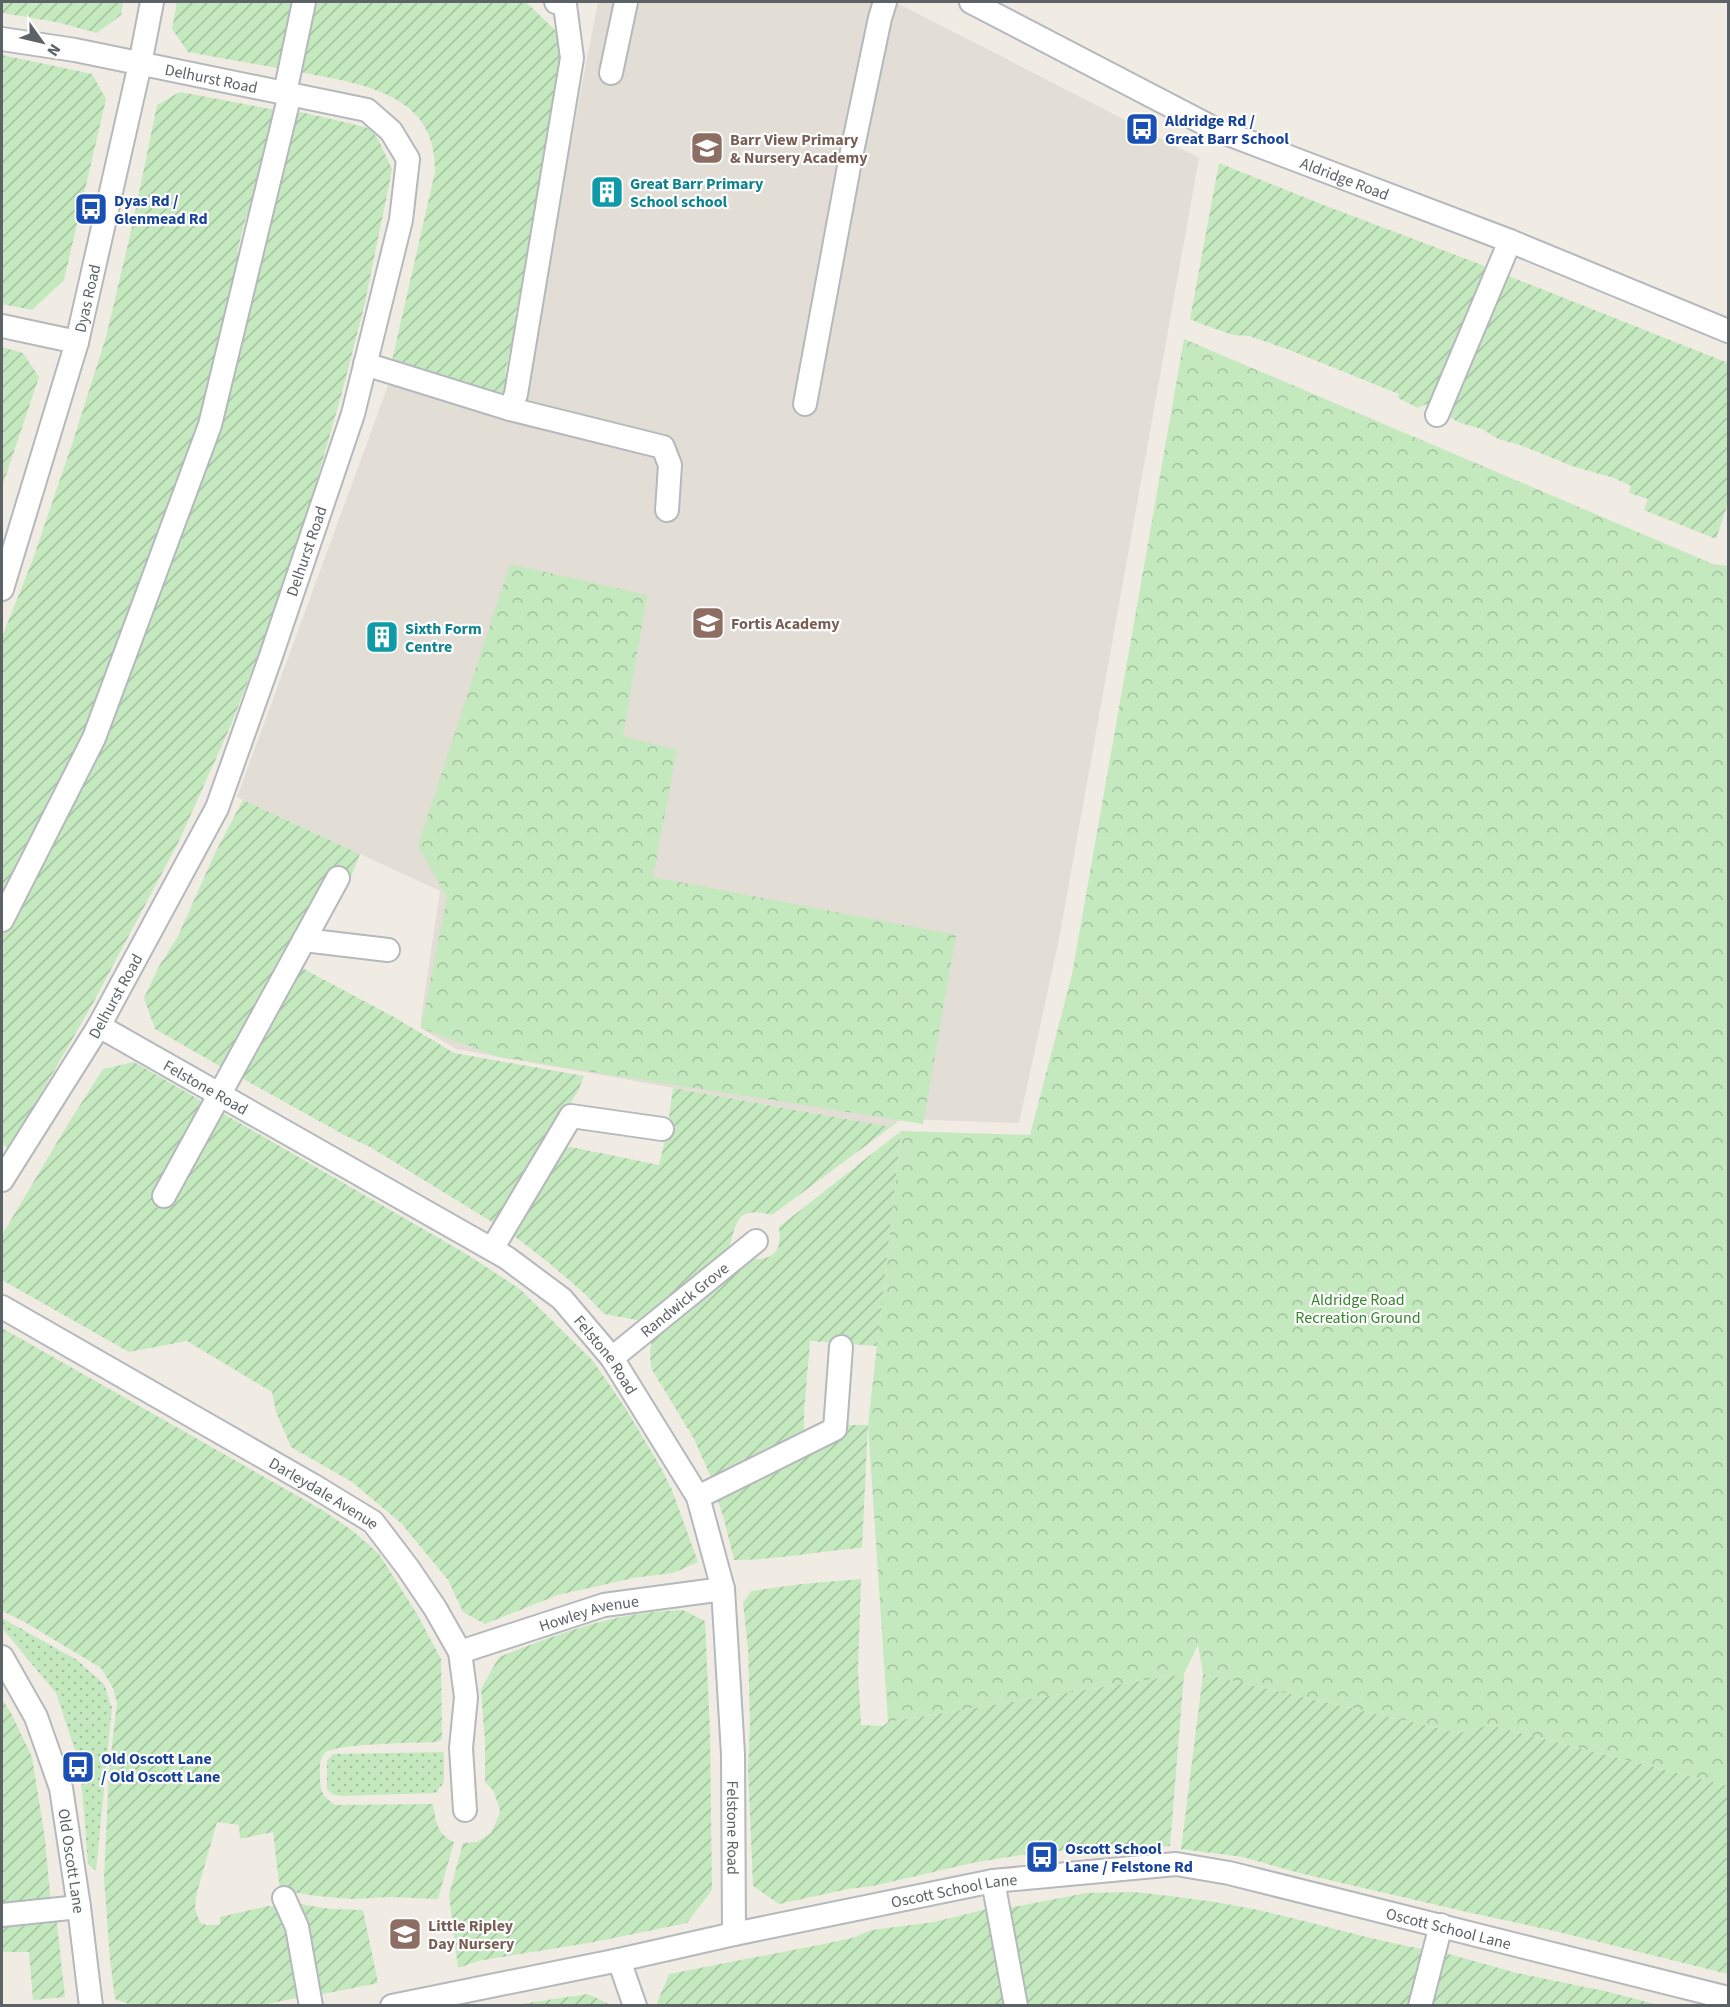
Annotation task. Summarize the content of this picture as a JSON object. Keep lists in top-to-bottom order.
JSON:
{
  "streets": {
    "street": [
      "Delhurst Road",
      "Aldridge Road",
      "Dyas Road",
      "Felstone Road",
      "Randwick Grove",
      "Darleydale Avenue",
      "Howley Avenue",
      "Old Oscott Lane",
      "Oscott School Lane"
    ]
  },
  "crossings": [
    ["Delhurst Road", "Dyas Road"],
    ["Delhurst Road", "Felstone Road"],
    ["Felstone Road", "Randwick Grove"],
    ["Felstone Road", "Howley Avenue"],
    ["Felstone Road", "Oscott School Lane"],
    ["Darleydale Avenue", "Howley Avenue"]
  ],
  "parks": ["Aldridge Road Recreation Ground"],
  "places": {
    "bus stop": [
      "Aldridge Rd / Great Barr School",
      "Dyas Rd / Glenmead Rd",
      "Old Oscott Lane / Old Oscott Lane",
      "Oscott School Lane / Felstone Rd"
    ],
    "school or university": ["Barr View Primary & Nursery Academy", "Fortis Academy", "Little Ripley Day Nursery"],
    "building": ["Great Barr Primary School school", "Sixth Form Centre"]
  },
  "north": "bottom right"
}
